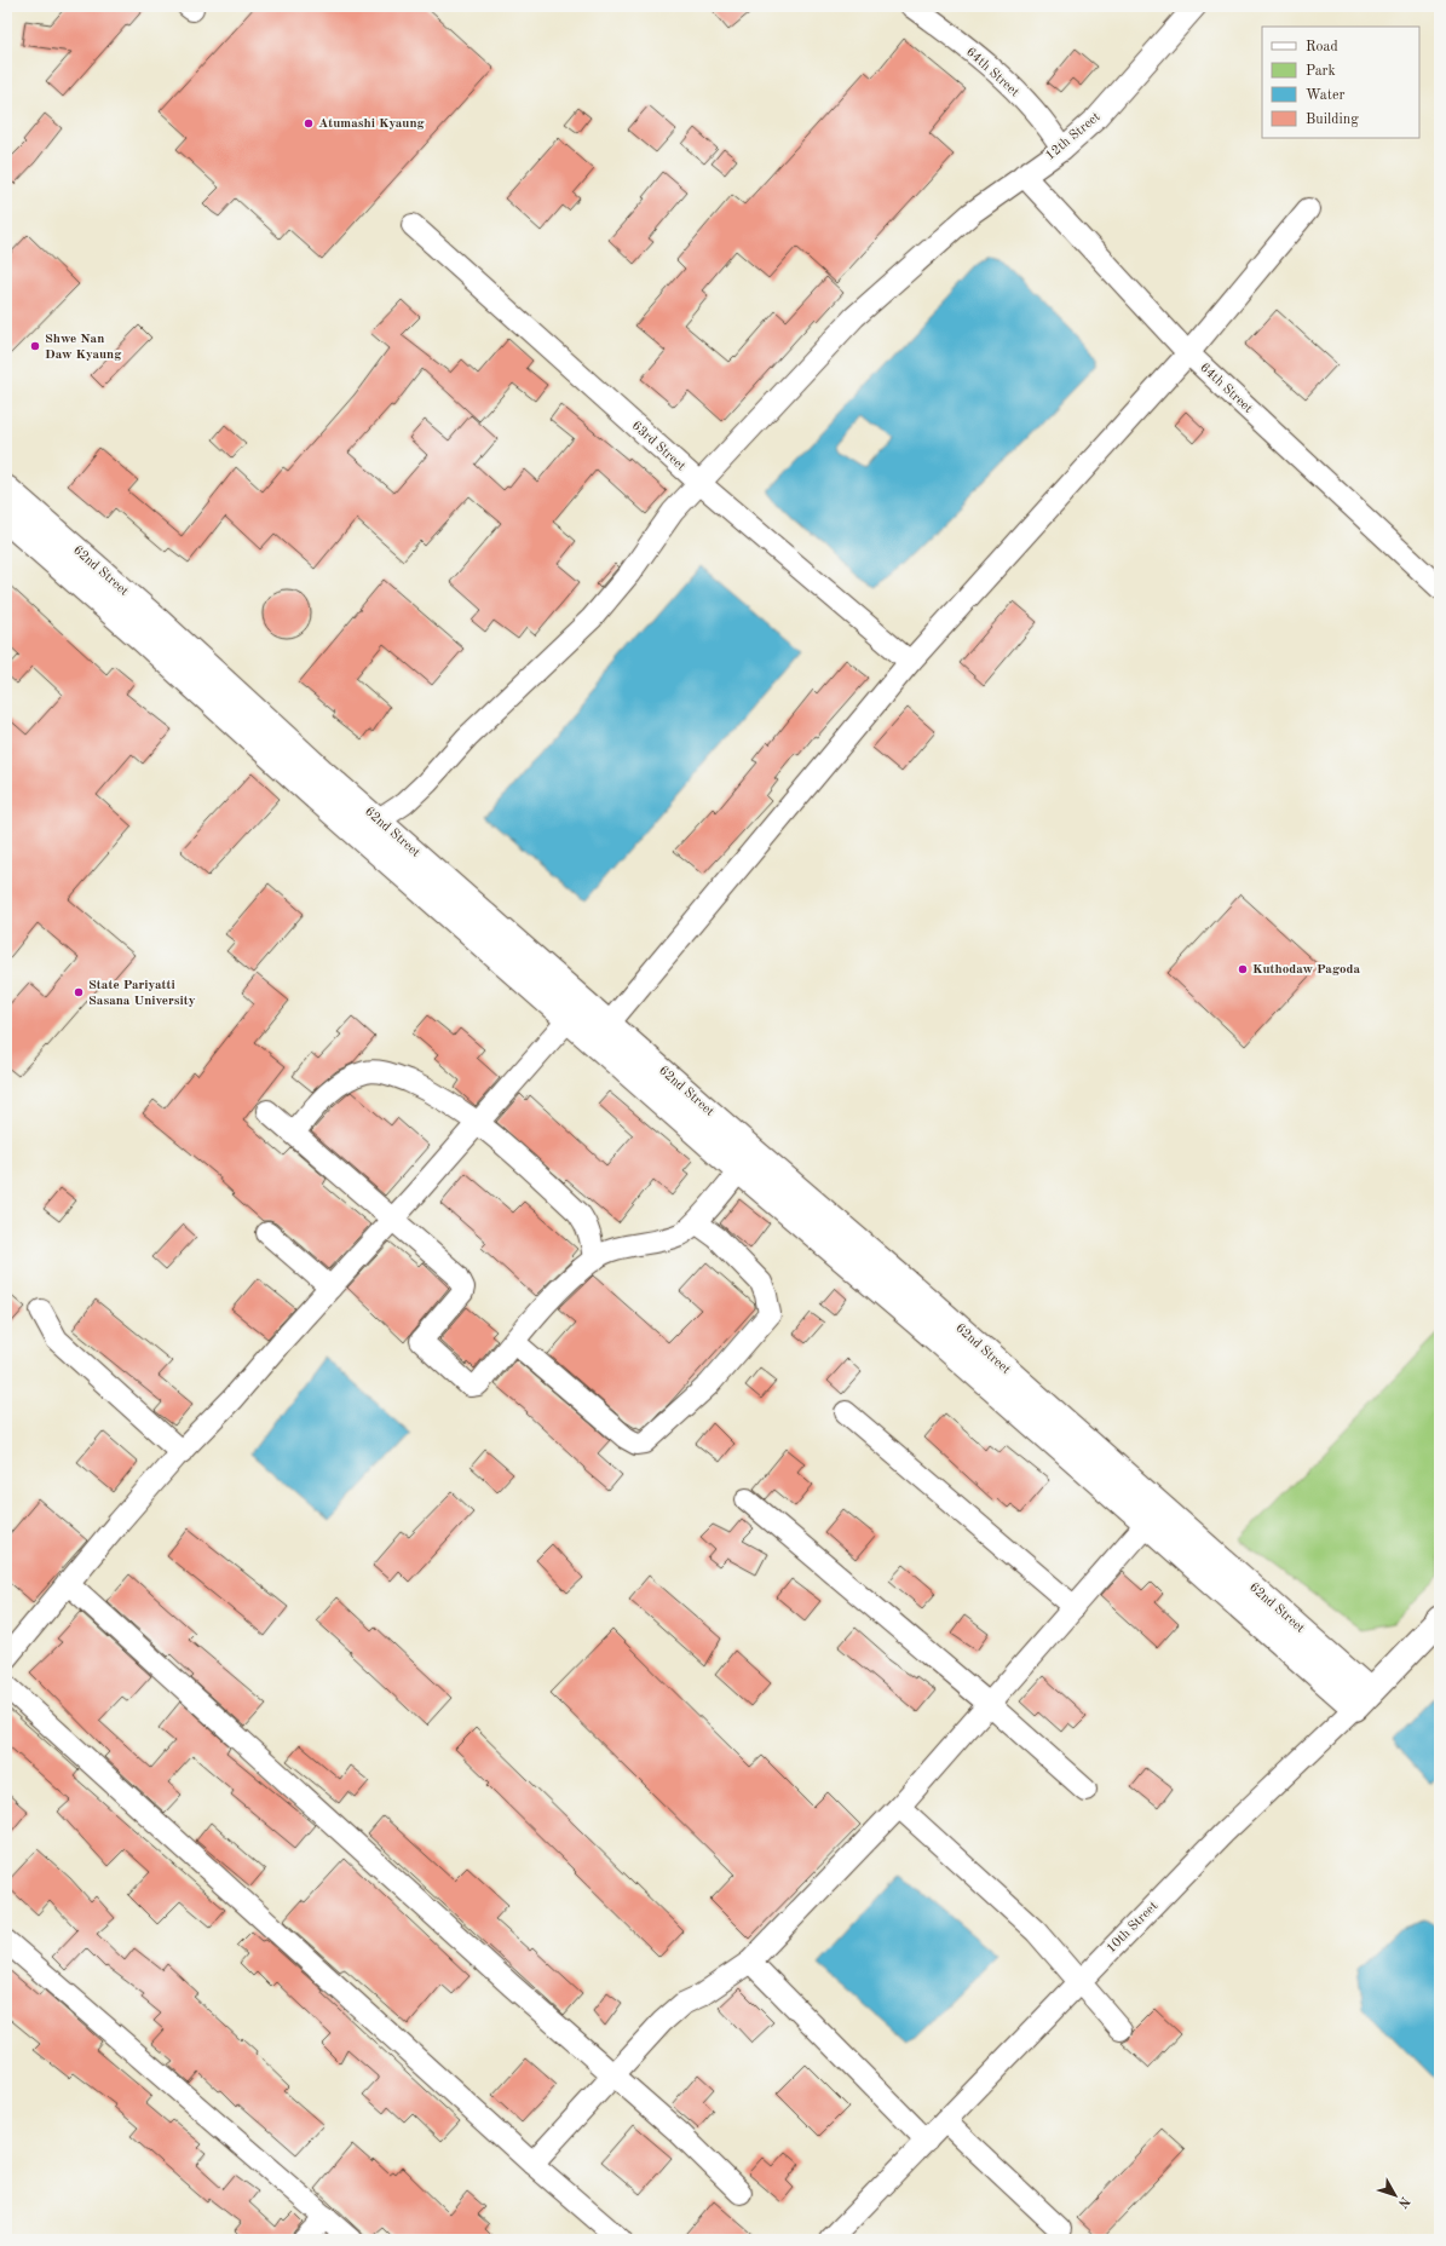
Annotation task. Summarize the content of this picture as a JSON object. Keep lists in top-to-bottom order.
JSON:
{
  "streets": {
    "main road": ["62nd Street", "10th Street"],
    "street": ["64th Street", "12th Street", "63rd Street"]
  },
  "crossings": [
    ["64th Street", "12th Street"],
    ["12th Street", "63rd Street"],
    ["12th Street", "62nd Street"],
    ["62nd Street", "10th Street"]
  ],
  "places": [
    "Atumashi Kyaung",
    "Shwe Nan Daw Kyaung",
    "Kuthodaw Pagoda",
    "State Pariyatti Sasana University"
  ],
  "legend": [
    "Road",
    "Park",
    "Water",
    "Building"
  ],
  "north": "bottom right"
}
